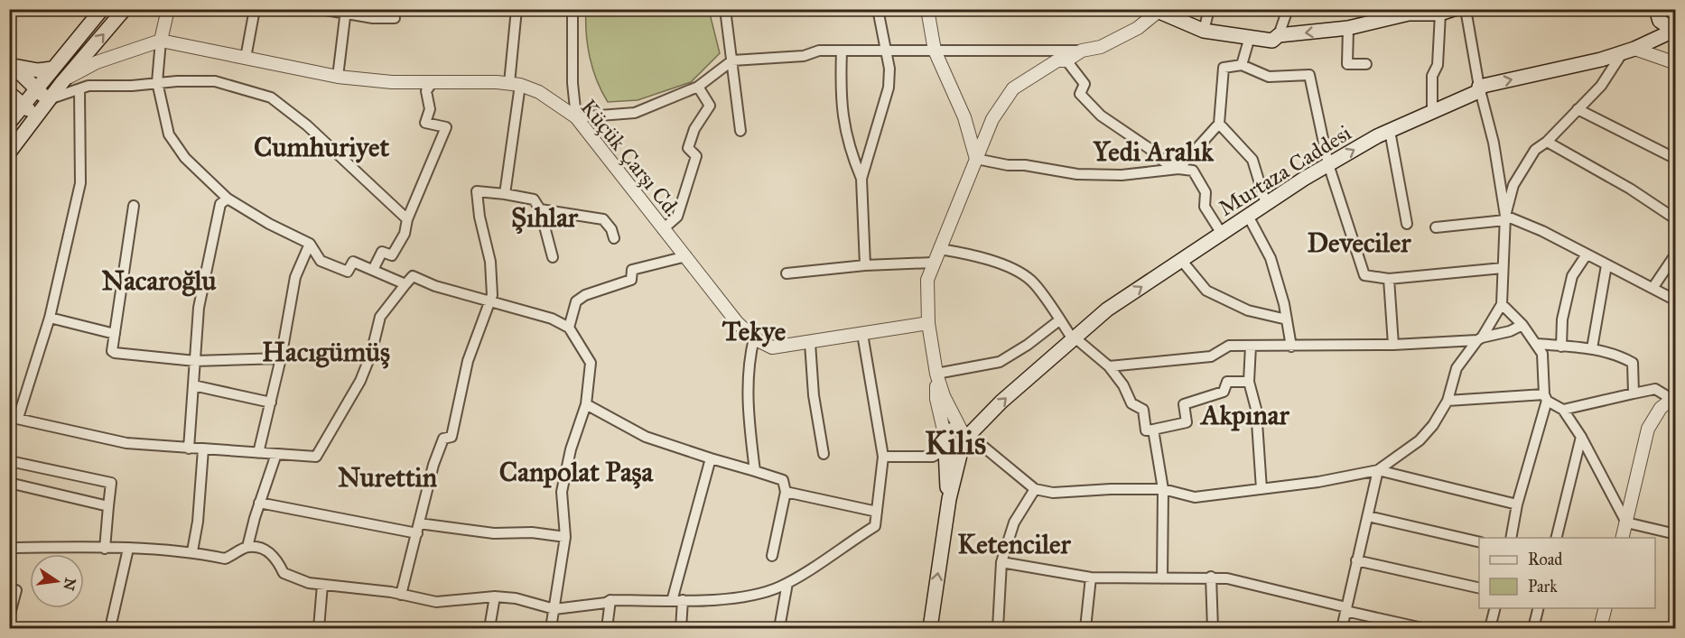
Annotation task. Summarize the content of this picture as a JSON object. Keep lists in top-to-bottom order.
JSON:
{
  "streets": {
    "main road": ["Murtaza Caddesi"],
    "street": ["Küçük Çarşı Cd."]
  },
  "one_way": ["Murtaza Caddesi"],
  "districts": [
    "Cumhuriyet",
    "Yedi Aralık",
    "Şıhlar",
    "Deveciler",
    "Nacaroğlu",
    "Tekye",
    "Hacıgümüş",
    "Akpınar",
    "Kilis",
    "Canpolat Paşa",
    "Nurettin",
    "Ketenciler"
  ],
  "legend": ["Road", "Park"],
  "north": "right"
}
